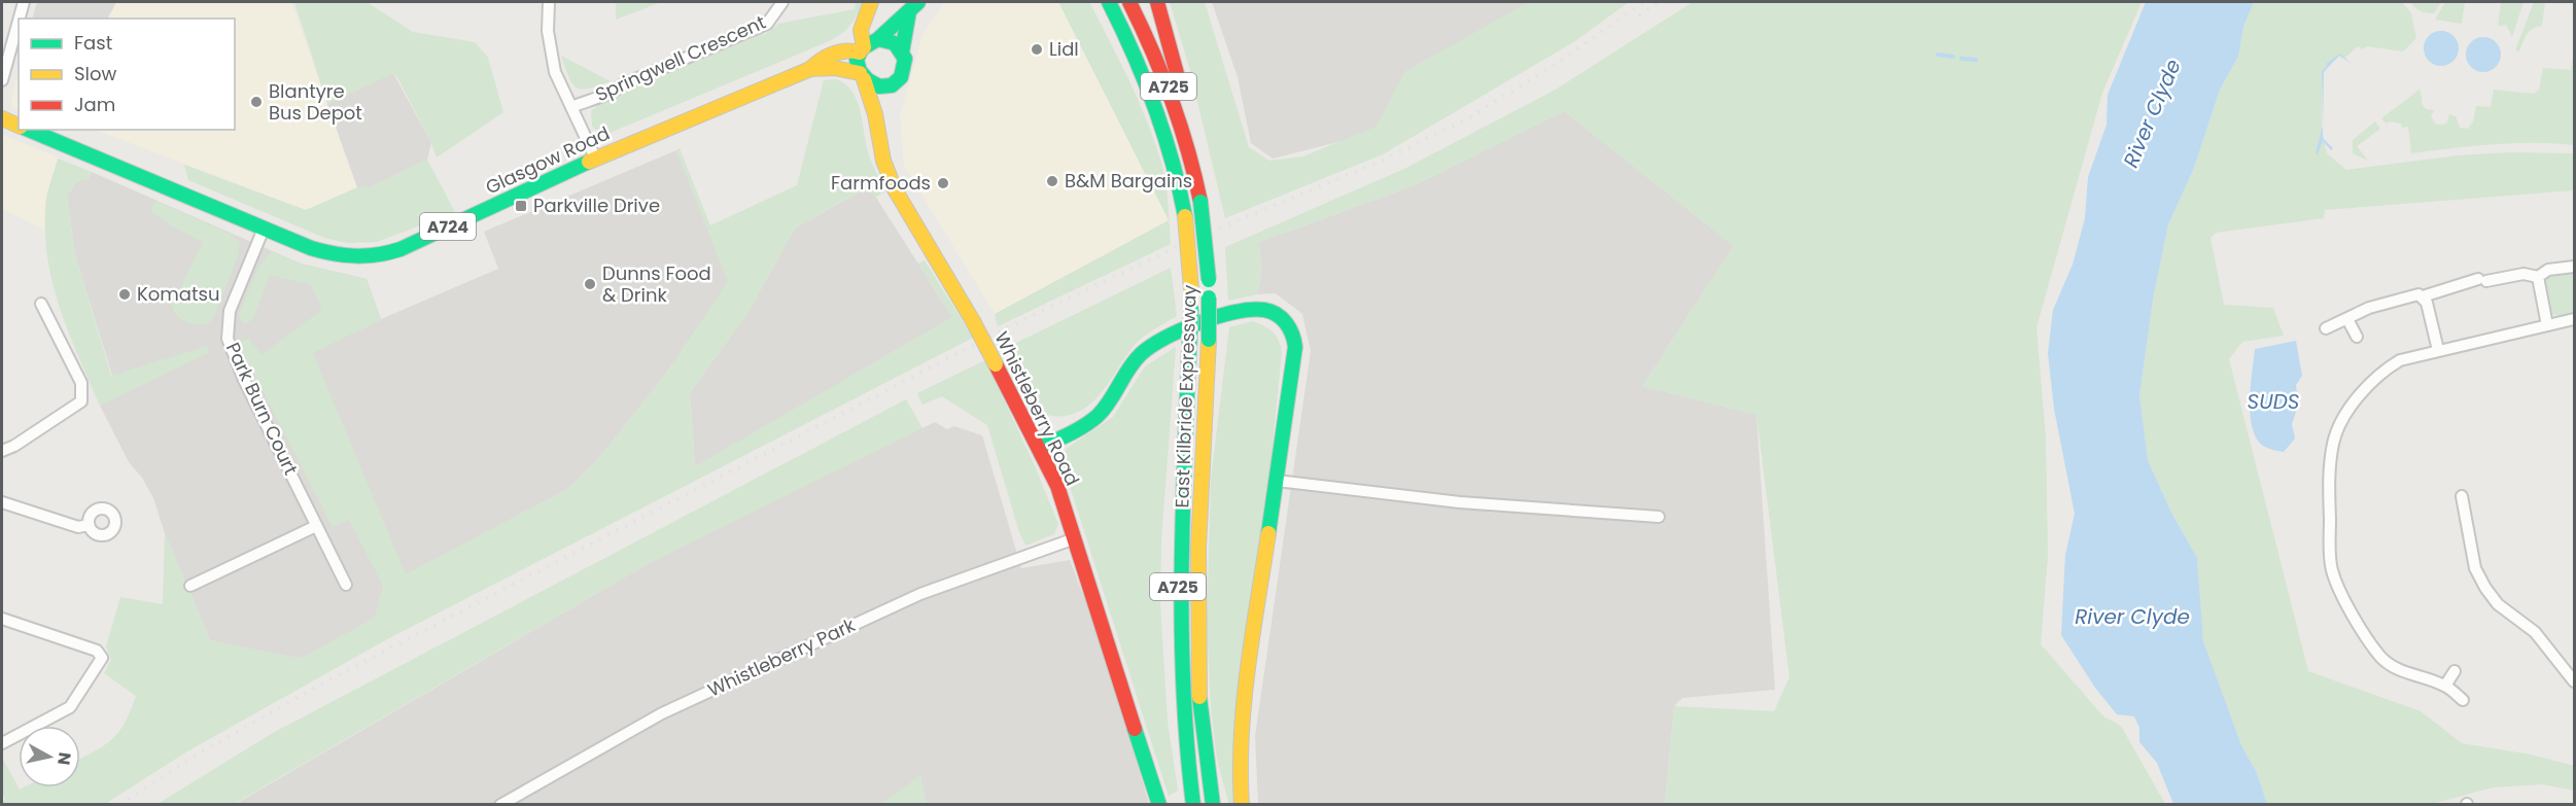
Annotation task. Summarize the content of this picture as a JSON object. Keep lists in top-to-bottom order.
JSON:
{
  "streets": {
    "main road": [
      "A725",
      "Glasgow Road",
      "A724",
      "East Kilbride Expressway",
      "Whistleberry Road"
    ],
    "street": ["Springwell Crescent", "Park Burn Court", "Whistleberry Park"]
  },
  "crossings": [
    ["A725", "East Kilbride Expressway"],
    ["Glasgow Road", "A724"],
    ["Glasgow Road", "Park Burn Court"],
    ["A724", "Whistleberry Road"],
    ["Whistleberry Road", "Whistleberry Park"]
  ],
  "water": ["River Clyde", "SUDS"],
  "places": {
    "other": [
      "Lidl",
      "Blantyre Bus Depot",
      "B&M Bargains",
      "Farmfoods",
      "Dunns Food & Drink",
      "Komatsu"
    ],
    "transit": ["Parkville Drive"]
  },
  "legend": ["Fast", "Slow", "Jam"],
  "north": "right"
}
